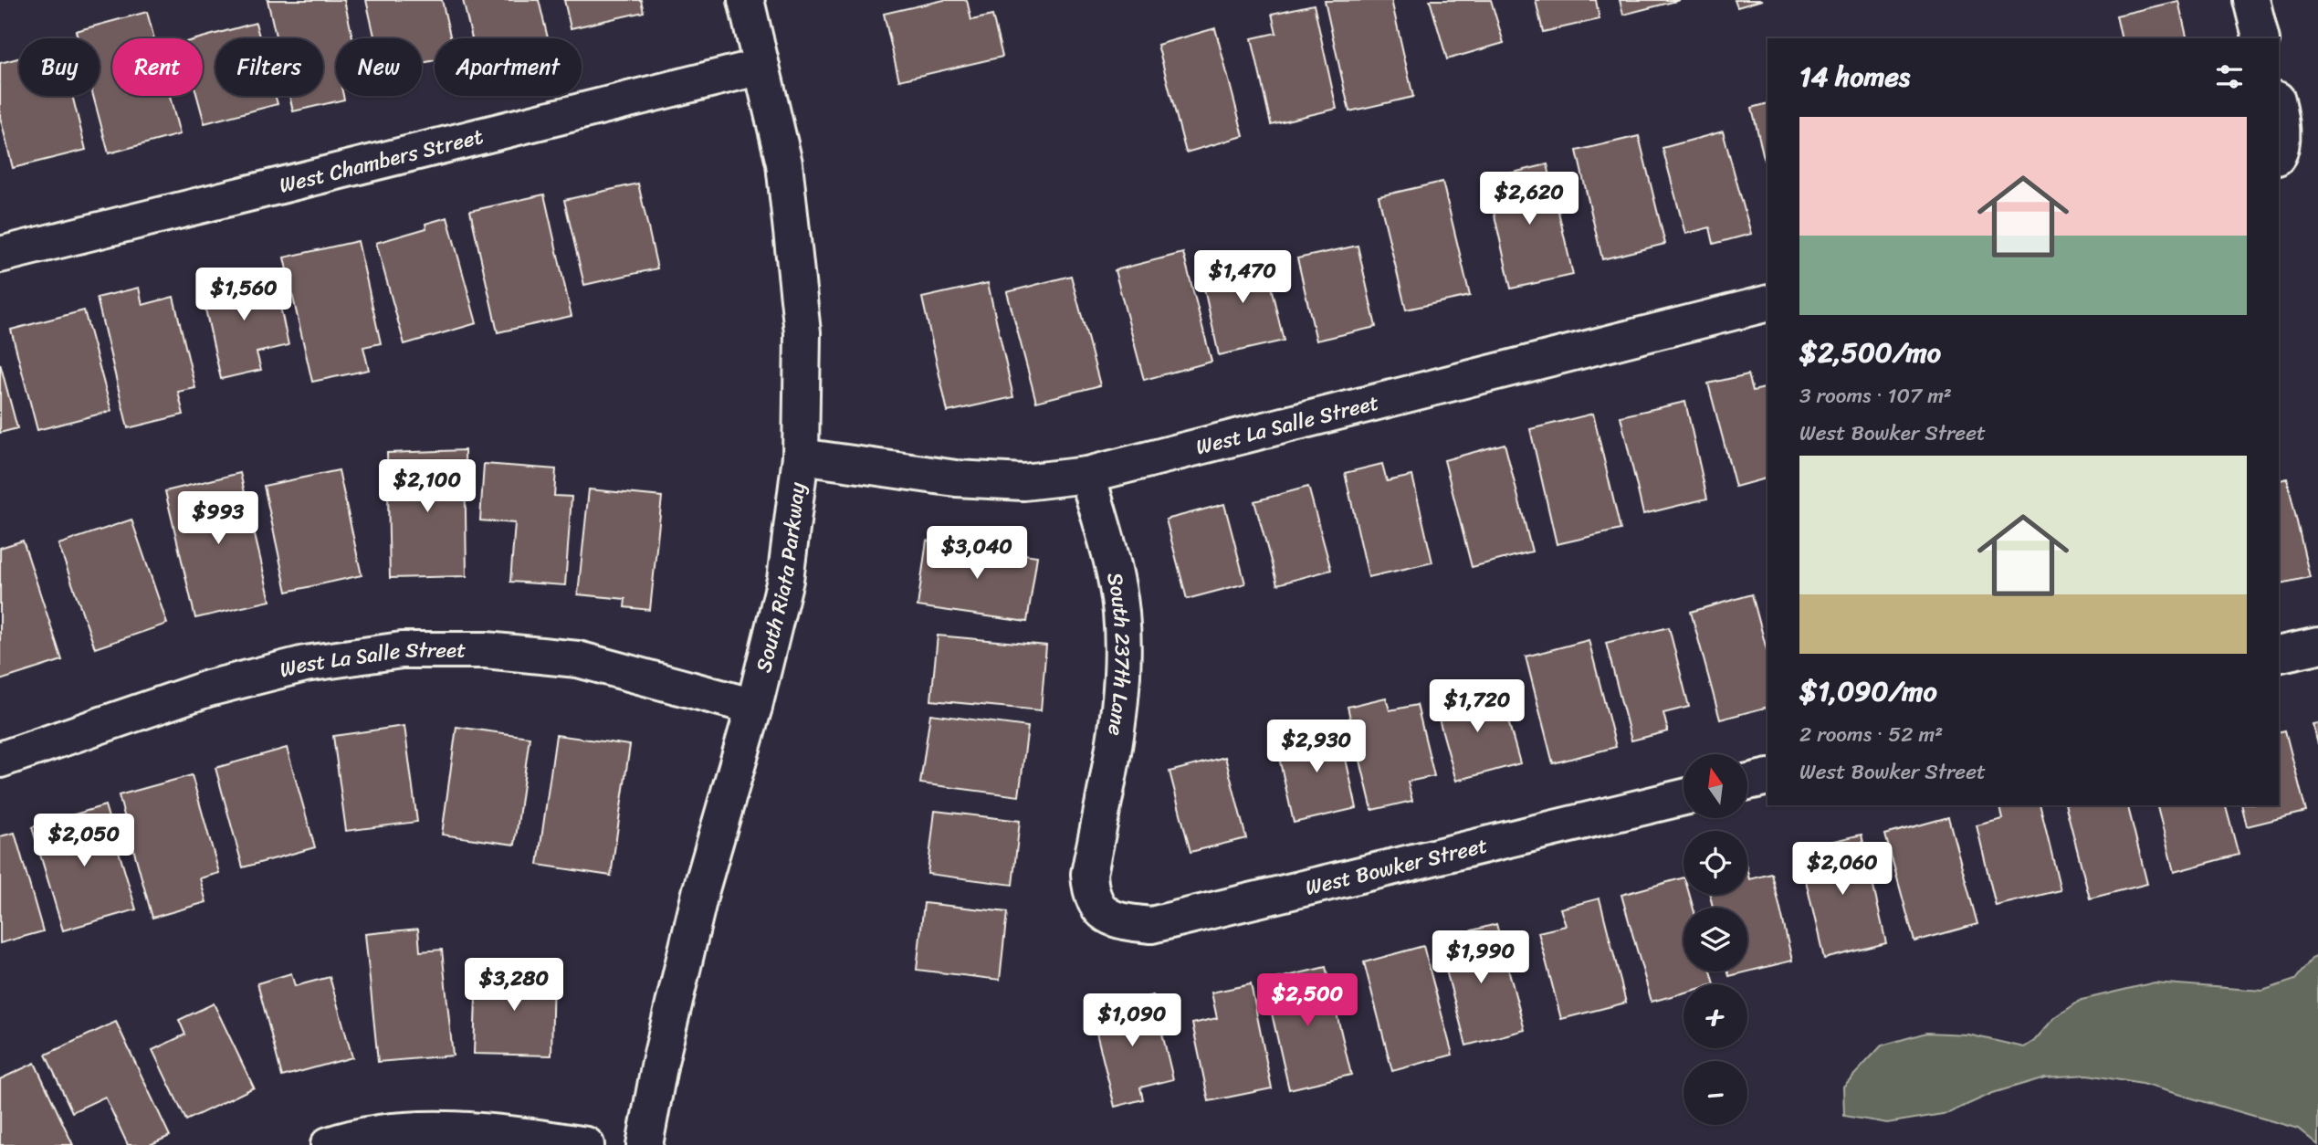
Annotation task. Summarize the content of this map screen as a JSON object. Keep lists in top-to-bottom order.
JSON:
{
  "streets": {
    "street": [
      "West Chambers Street",
      "West La Salle Street",
      "South Riata Parkway",
      "South 237th Lane",
      "West Bowker Street"
    ]
  },
  "crossings": [
    ["West Chambers Street", "South Riata Parkway"],
    ["West La Salle Street", "South Riata Parkway"],
    ["West La Salle Street", "South 237th Lane"],
    ["South 237th Lane", "West Bowker Street"]
  ],
  "north": "top",
  "page": {
    "chip": [
      "Buy",
      "Rent",
      "Filters",
      "New",
      "Apartment"
    ],
    "heading": "14 homes",
    "list": [
      {
        "name": "$2,500/mo",
        "note": "3 rooms · 107 m² · West Bowker Street"
      },
      {
        "name": "$1,090/mo",
        "note": "2 rooms · 52 m² · West Bowker Street"
      }
    ],
    "price": [
      "$2,620",
      "$1,470",
      "$1,560",
      "$2,100",
      "$993",
      "$3,040",
      "$1,720",
      "$2,930",
      "$2,050",
      "$2,060",
      "$1,990",
      "$3,280",
      "$2,500",
      "$1,090"
    ],
    "map_buttons": ["+", "−"]
  }
}
